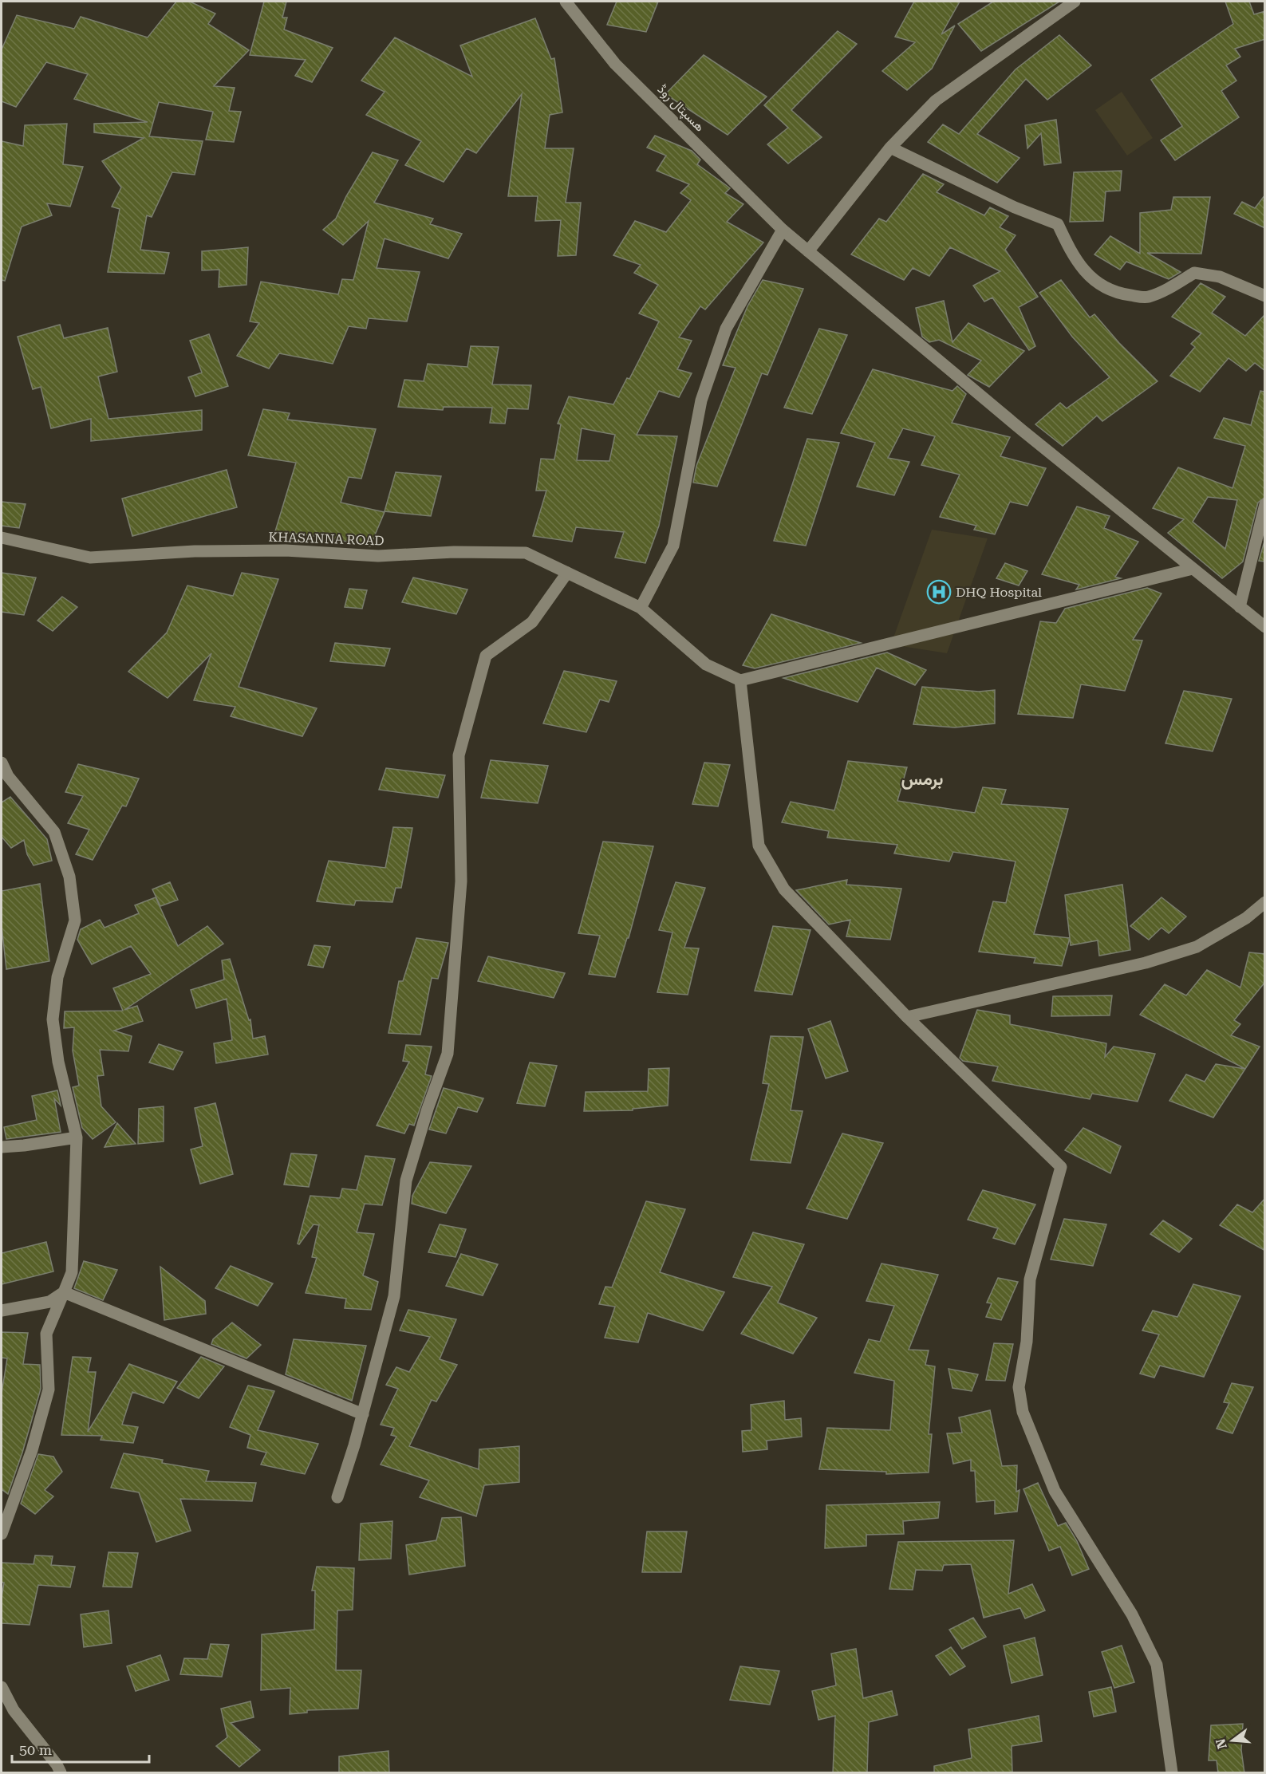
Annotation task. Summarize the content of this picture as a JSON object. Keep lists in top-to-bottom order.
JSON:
{
  "streets": {
    "street": ["ھسپتال روڈ", "KHASANNA ROAD"]
  },
  "districts": ["برمس"],
  "places": {
    "hospital": ["DHQ Hospital"]
  },
  "scale_bar": "50 m",
  "north": "left"
}
